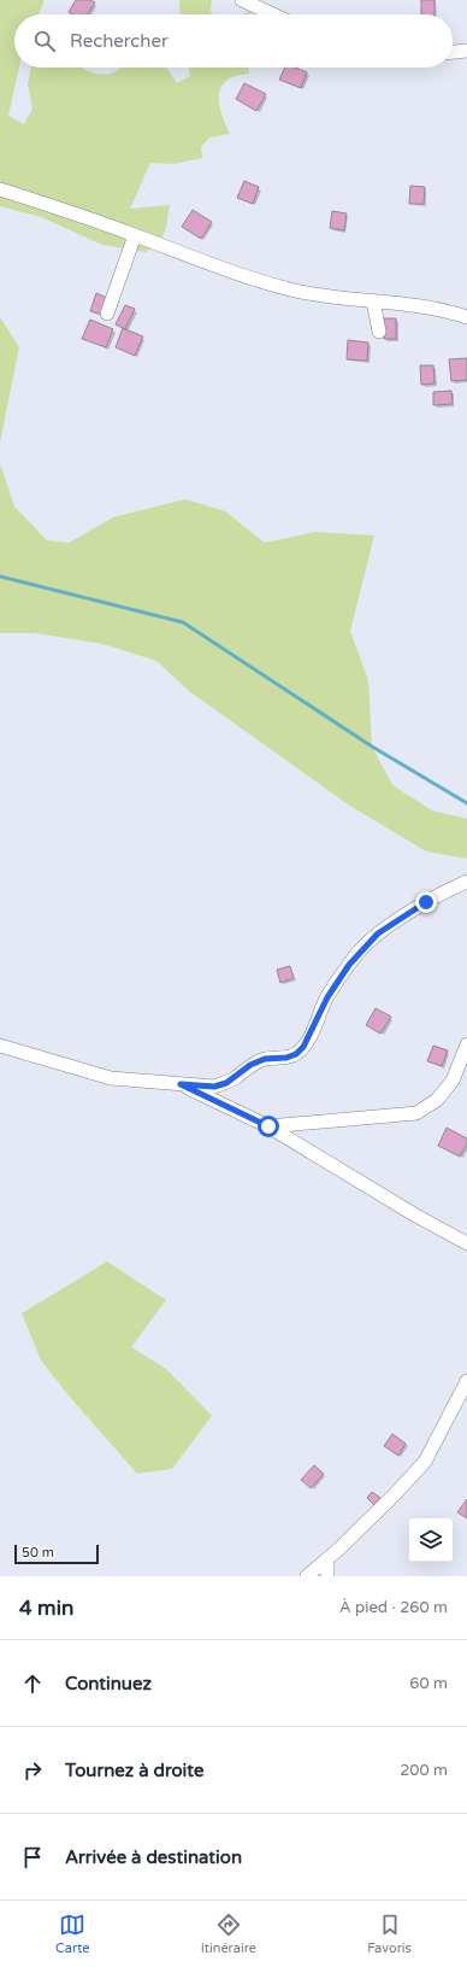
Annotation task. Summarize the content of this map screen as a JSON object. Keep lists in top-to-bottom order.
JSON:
{
  "scale_bar": "50 m",
  "page": {
    "search": "Rechercher",
    "scale": "50 m",
    "heading": ["4 min", "À pied · 260 m"],
    "list": [
      ["Continuez", "60 m"],
      ["Tournez à droite", "200 m"],
      "Arrivée à destination"
    ],
    "nav": ["Carte", "Itinéraire", "Favoris"]
  }
}
